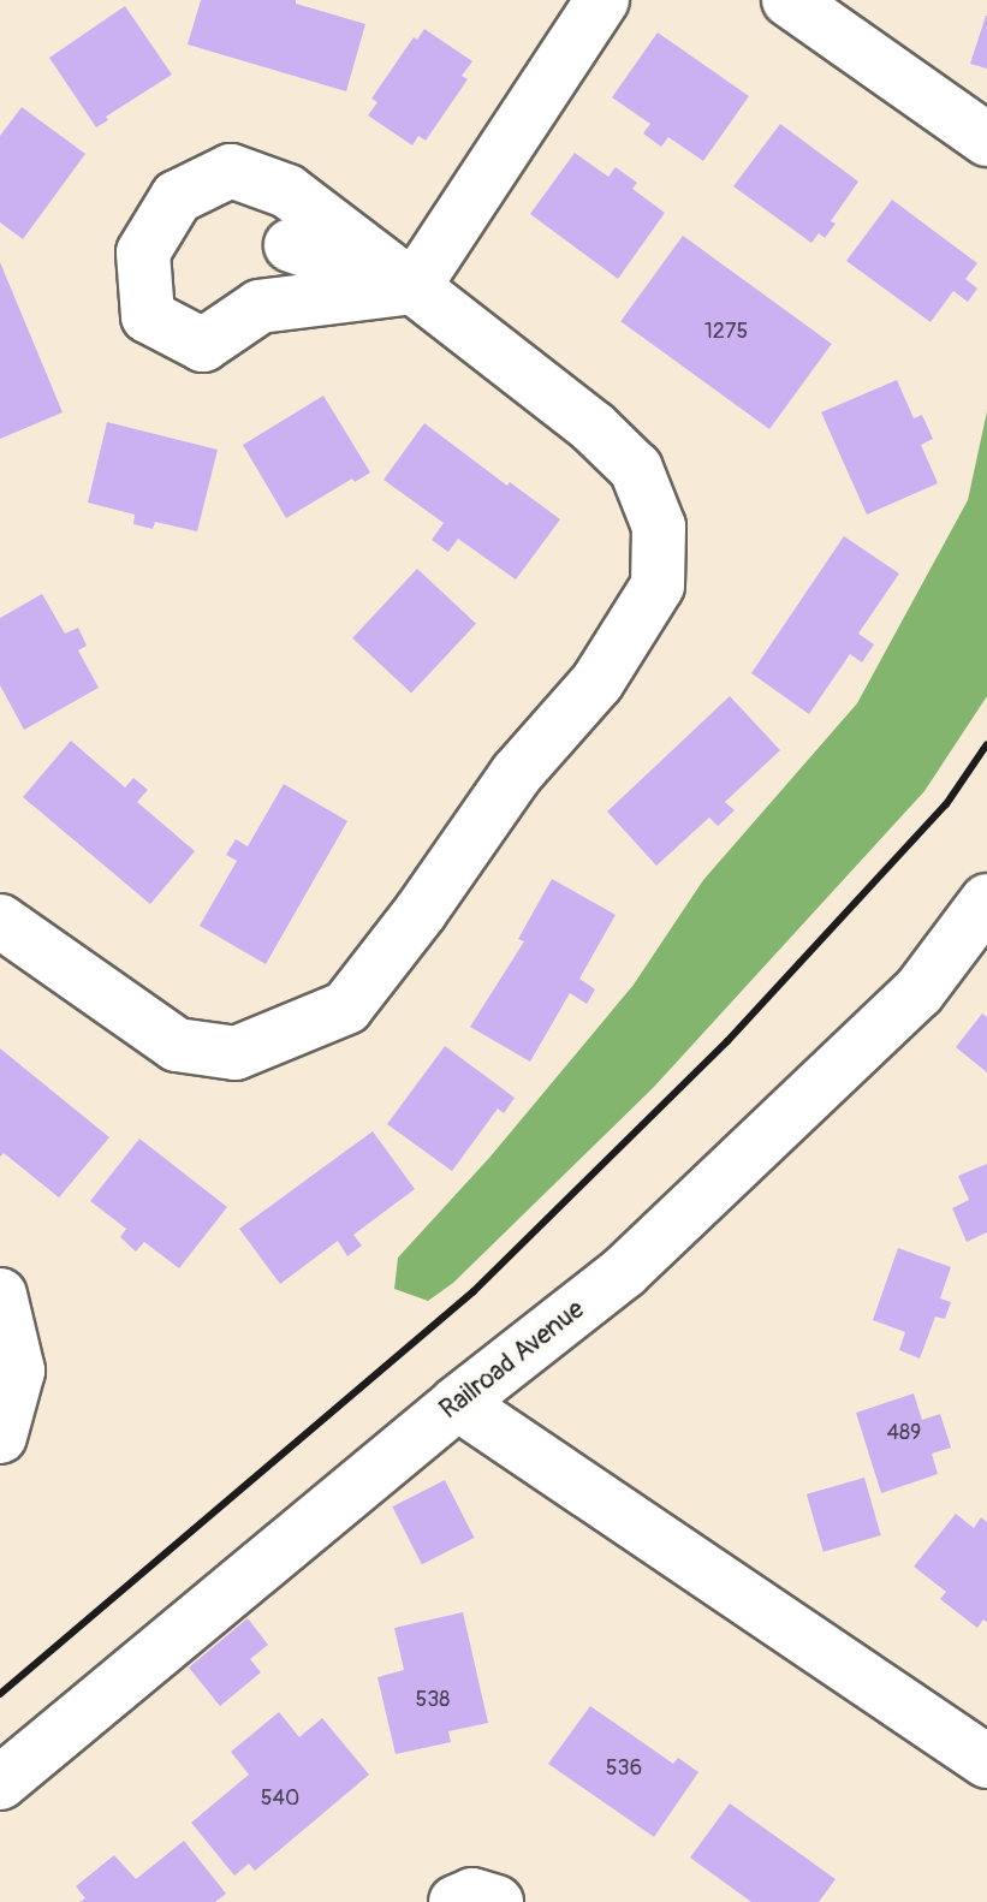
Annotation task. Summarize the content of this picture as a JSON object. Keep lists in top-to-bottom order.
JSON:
{
  "streets": {
    "street": ["Railroad Avenue"]
  },
  "house_numbers": [
    "1275",
    "489",
    "538",
    "536",
    "540"
  ]
}
